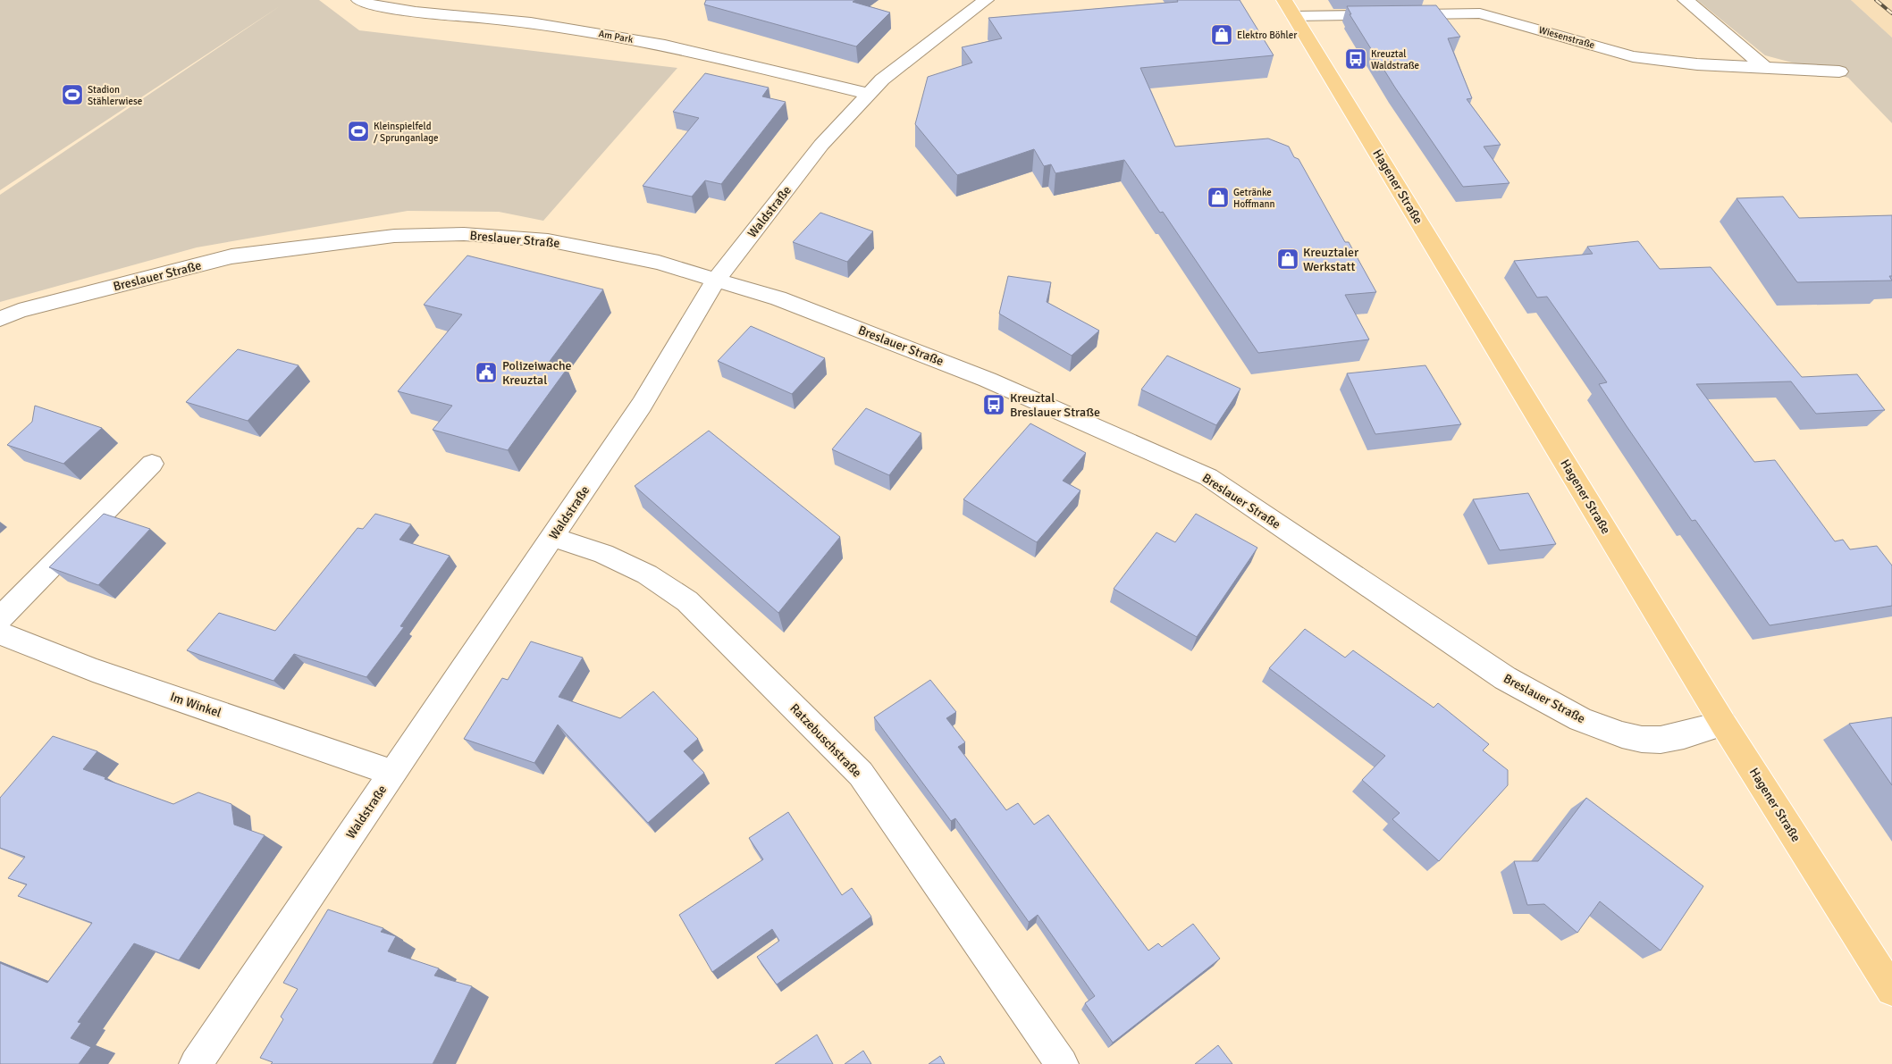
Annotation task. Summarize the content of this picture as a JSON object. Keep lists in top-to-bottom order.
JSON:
{
  "streets": {
    "main road": ["Hagener Straße"],
    "street": [
      "Am Park",
      "Wiesenstraße",
      "Waldstraße",
      "Breslauer Straße",
      "Im Winkel",
      "Ratzebuschstraße"
    ]
  },
  "crossings": [
    ["Am Park", "Waldstraße"],
    ["Wiesenstraße", "Hagener Straße"],
    ["Hagener Straße", "Breslauer Straße"],
    ["Waldstraße", "Breslauer Straße"],
    ["Waldstraße", "Im Winkel"],
    ["Waldstraße", "Ratzebuschstraße"]
  ],
  "places": {
    "shop": ["Elektro Böhler", "Getränke Hoffmann", "Kreuztaler Werkstatt"],
    "bus stop": ["Kreuztal Waldstraße", "Kreuztal Breslauer Straße"],
    "sports": ["Stadion Stählerwiese", "Kleinspielfeld / Sprunganlage"],
    "public building": ["Polizeiwache Kreuztal"]
  }
}
